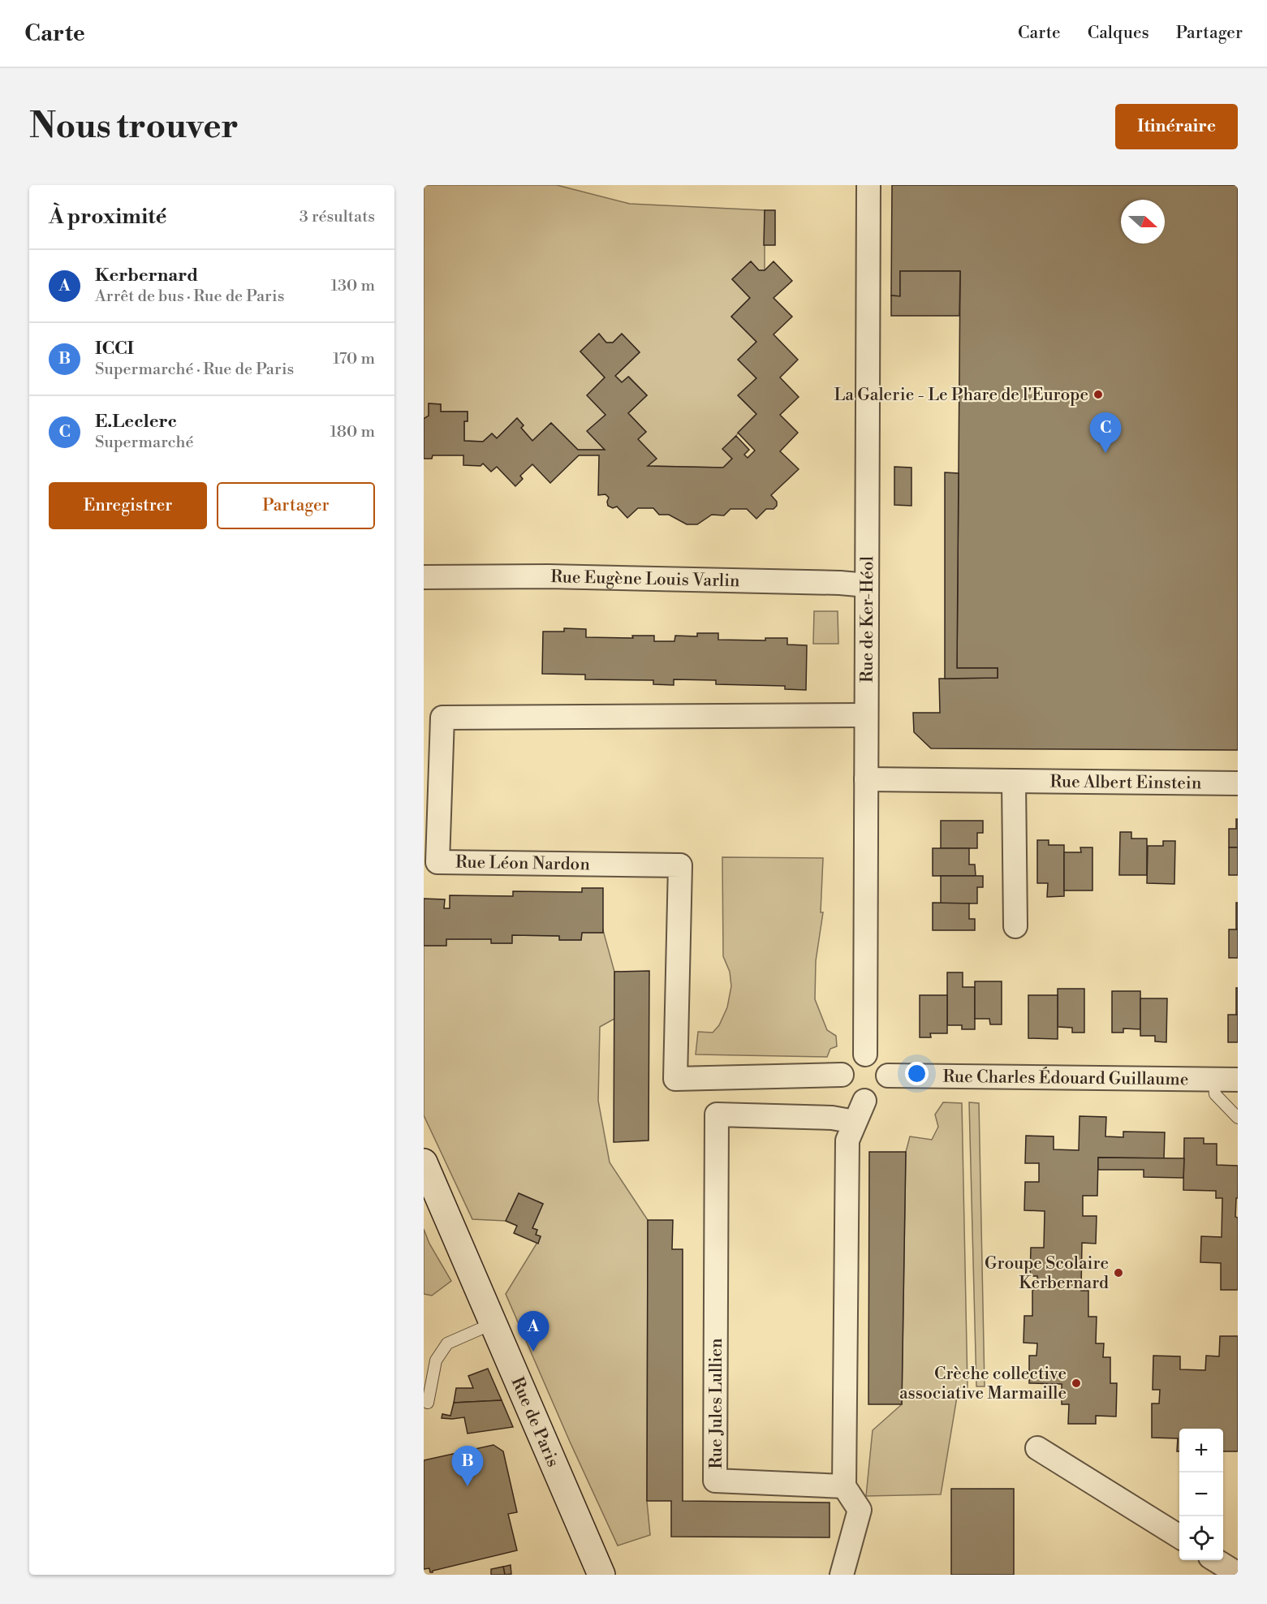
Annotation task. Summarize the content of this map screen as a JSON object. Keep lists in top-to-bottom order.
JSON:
{
  "streets": {
    "main road": ["Rue de Paris"],
    "street": [
      "Rue Eugène Louis Varlin",
      "Rue de Ker-Héol",
      "Rue Albert Einstein",
      "Rue Léon Nardon",
      "Rue Charles Édouard Guillaume",
      "Rue Jules Lullien"
    ]
  },
  "crossings": [
    ["Rue Eugène Louis Varlin", "Rue de Ker-Héol"],
    ["Rue de Ker-Héol", "Rue Albert Einstein"],
    ["Rue de Ker-Héol", "Rue Léon Nardon"],
    ["Rue de Ker-Héol", "Rue Charles Édouard Guillaume"],
    ["Rue Léon Nardon", "Rue Charles Édouard Guillaume"]
  ],
  "places": ["La Galerie - Le Phare de l'Europe", "Groupe Scolaire Kerbernard", "Crèche collective associative Marmaille"],
  "north": "right",
  "page": {
    "header": "Carte",
    "nav": ["Carte", "Calques", "Partager"],
    "buttons": [
      "Itinéraire",
      ["Enregistrer", "Partager"]
    ],
    "title": "Nous trouver",
    "heading": ["À proximité", "3 résultats"],
    "list": [
      {
        "mark": "A",
        "name": "Kerbernard",
        "note": "Arrêt de bus · Rue de Paris",
        "value": "130 m"
      },
      {
        "mark": "B",
        "name": "ICCI",
        "note": "Supermarché · Rue de Paris",
        "value": "170 m"
      },
      {
        "mark": "C",
        "name": "E.Leclerc",
        "note": "Supermarché",
        "value": "180 m"
      }
    ],
    "pins": ["C", "A", "B"],
    "map_buttons": ["+", "−"]
  }
}
